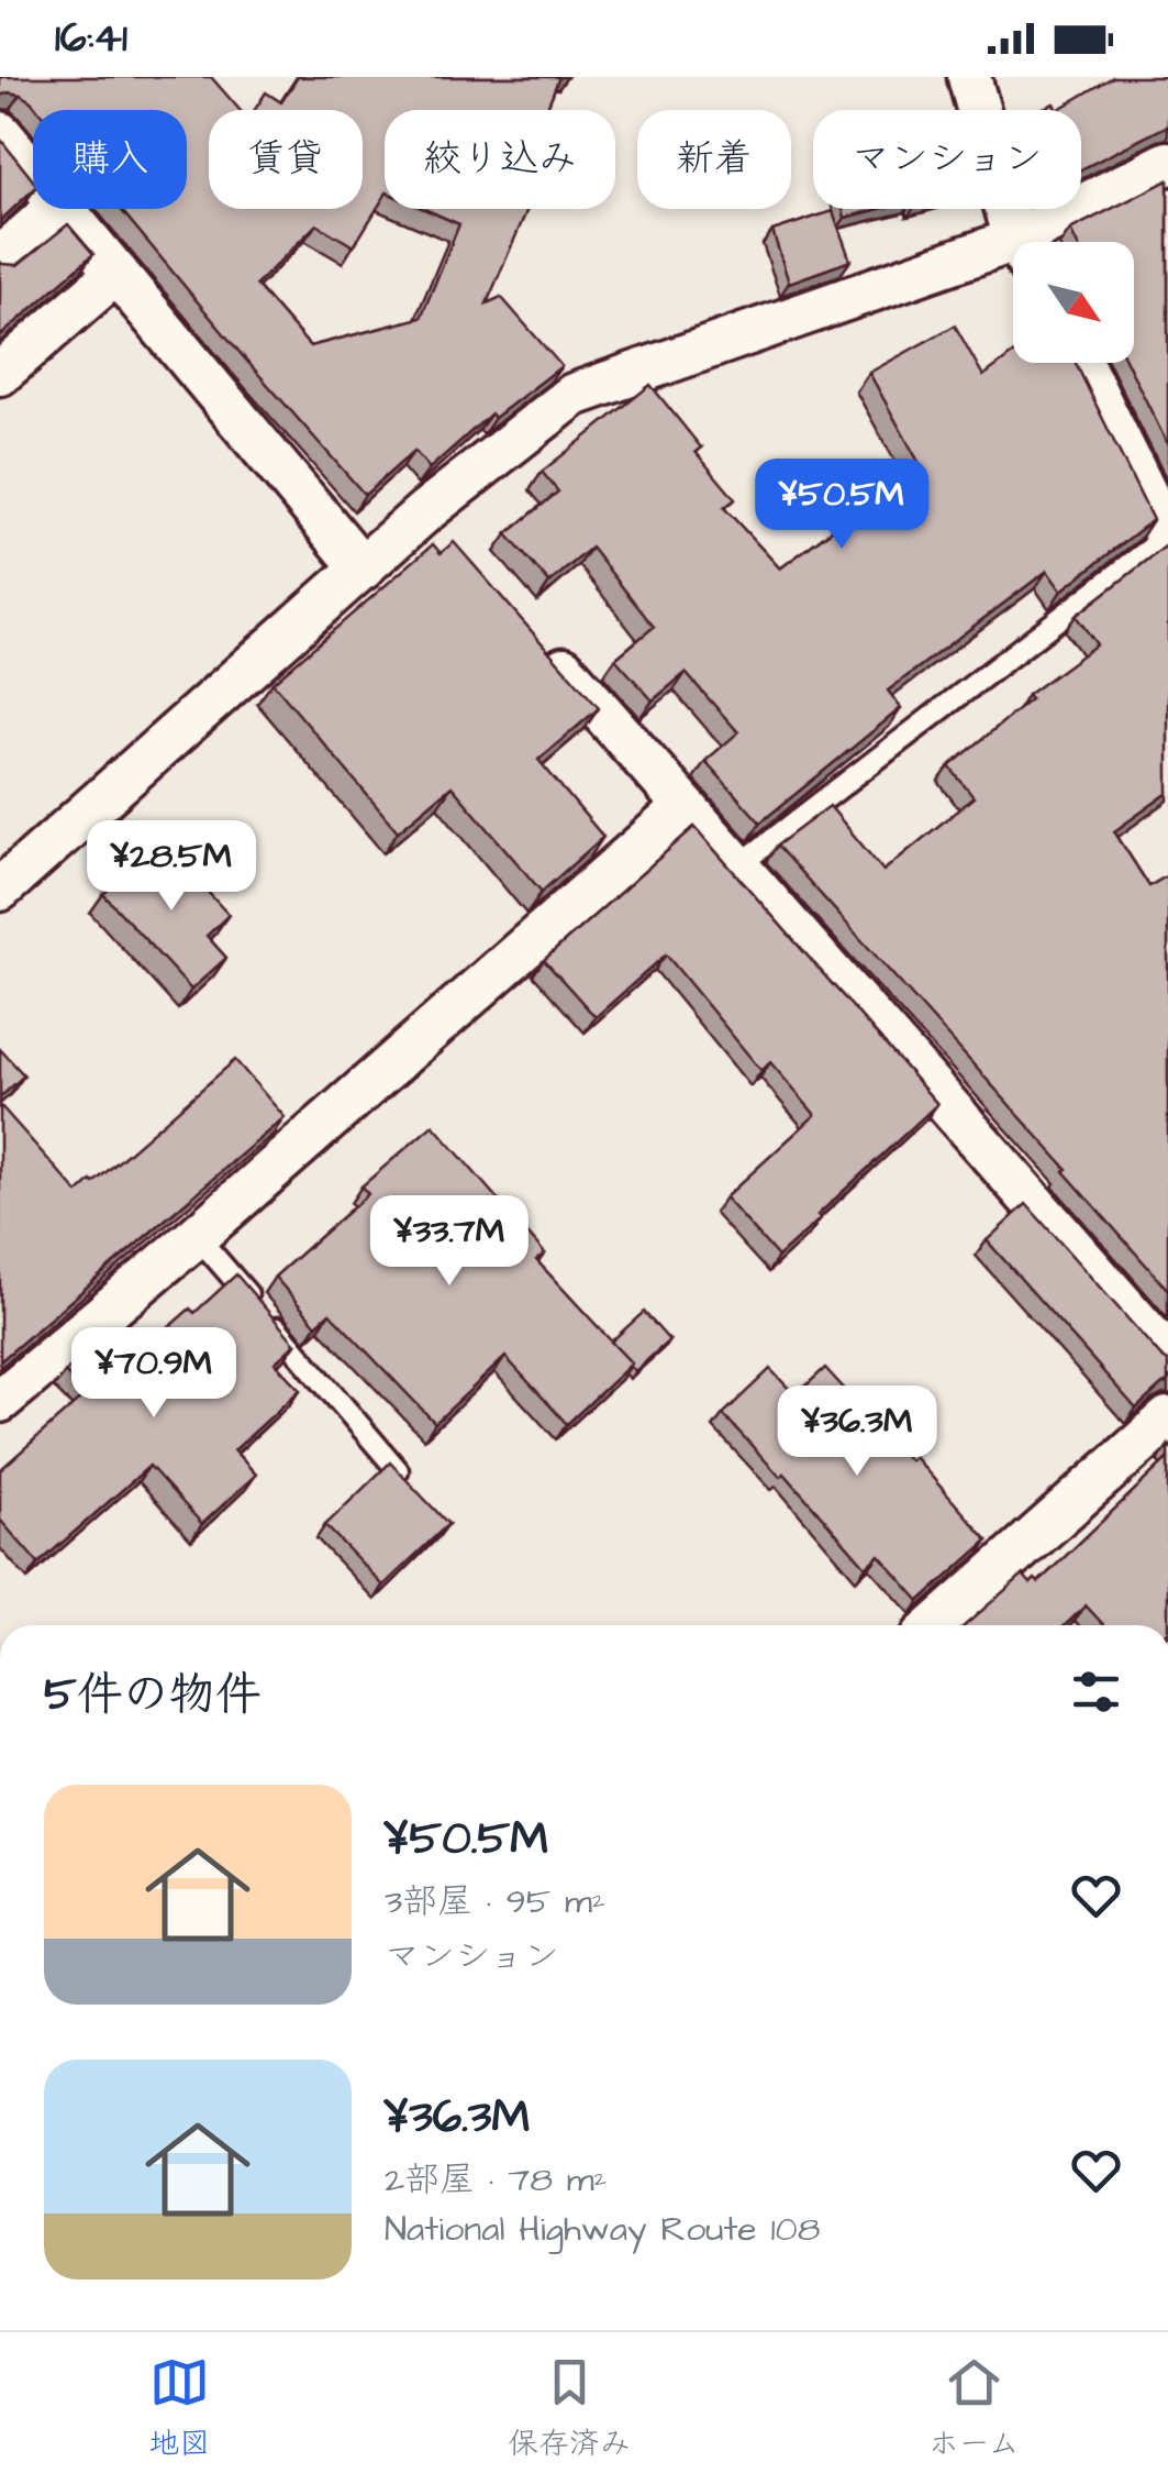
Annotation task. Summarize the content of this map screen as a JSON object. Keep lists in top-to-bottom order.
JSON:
{
  "north": "bottom right",
  "page": {
    "status": "16:41",
    "chip": [
      "購入",
      "賃貸",
      "絞り込み",
      "新着",
      "マンション"
    ],
    "price": [
      "¥50.5M",
      "¥28.5M",
      "¥33.7M",
      "¥70.9M",
      "¥36.3M"
    ],
    "heading": "5件の物件",
    "list": [
      {
        "name": "¥50.5M",
        "note": "3部屋 · 95 m² · マンション"
      },
      {
        "name": "¥36.3M",
        "note": "2部屋 · 78 m² · National Highway Route 108"
      }
    ],
    "tabs": ["地図", "保存済み", "ホーム"]
  }
}
